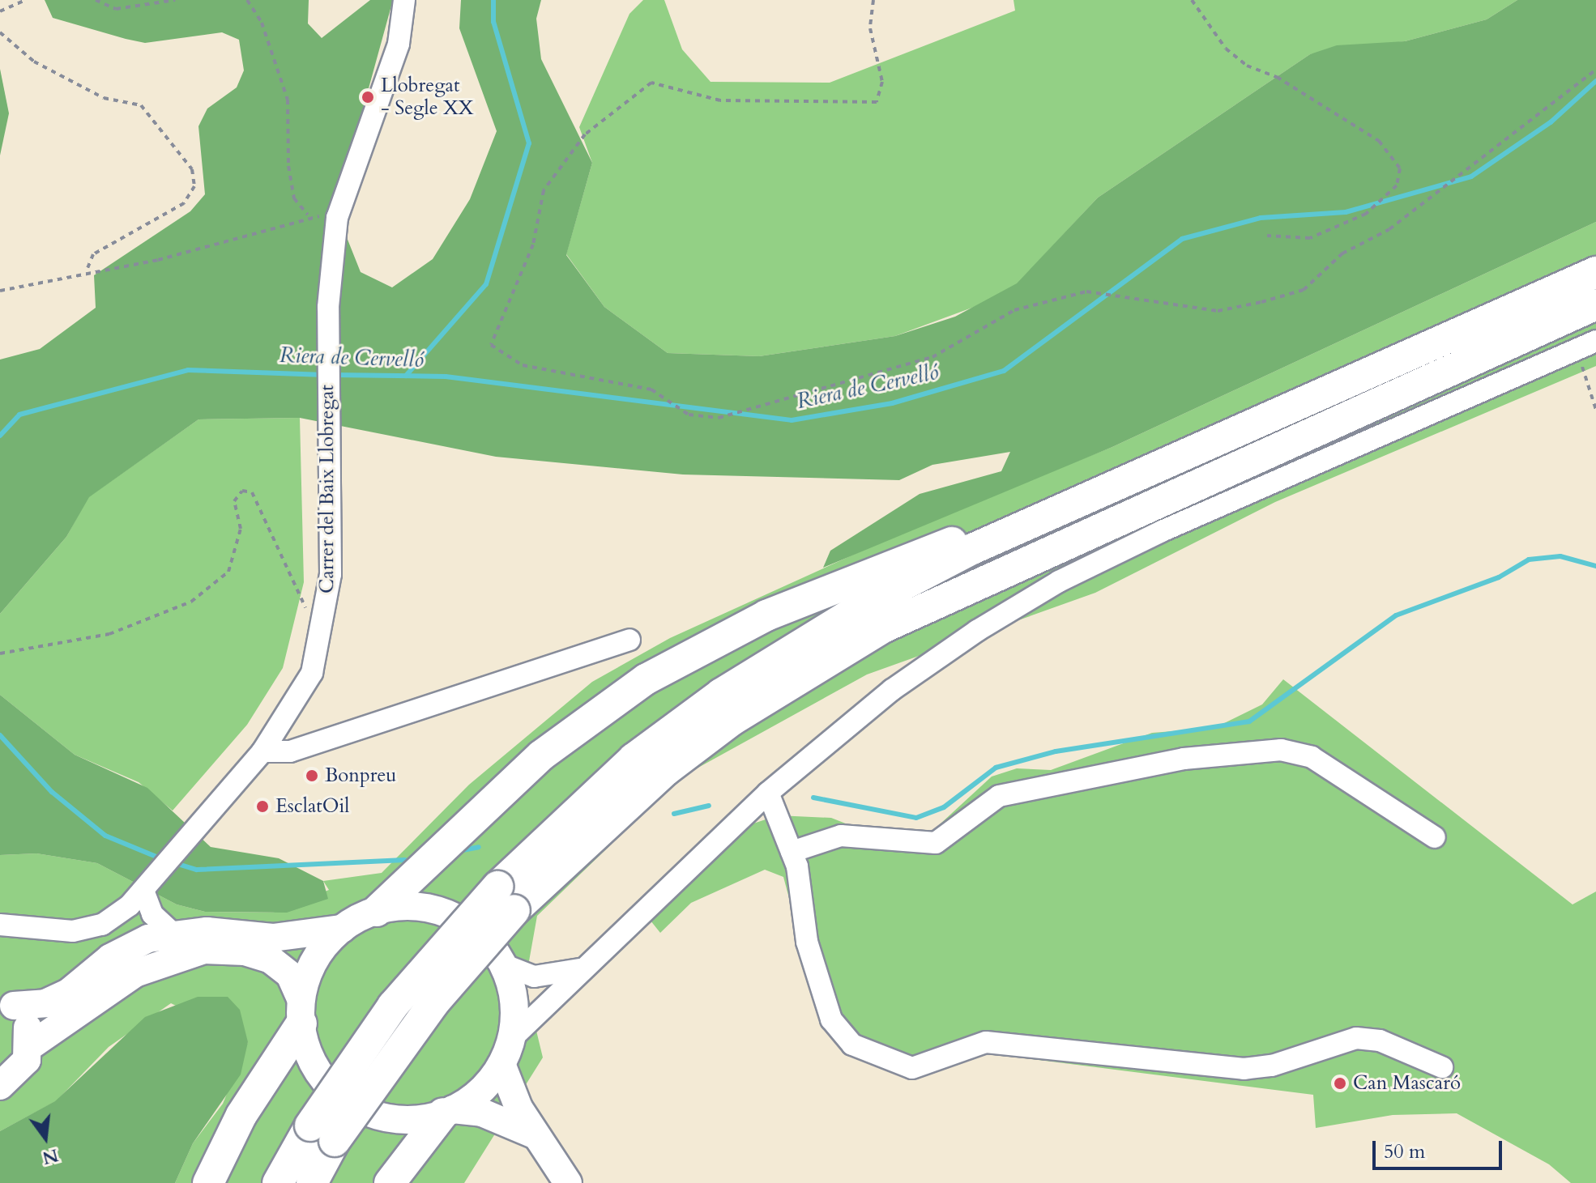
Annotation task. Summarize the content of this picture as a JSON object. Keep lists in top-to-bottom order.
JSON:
{
  "streets": {
    "street": ["Carrer del Baix Llobregat"]
  },
  "water": ["Riera de Cervelló"],
  "places": [
    "Llobregat - Segle XX",
    "Bonpreu",
    "EsclatOil",
    "Can Mascaró"
  ],
  "scale_bar": "50 m",
  "north": "bottom"
}
